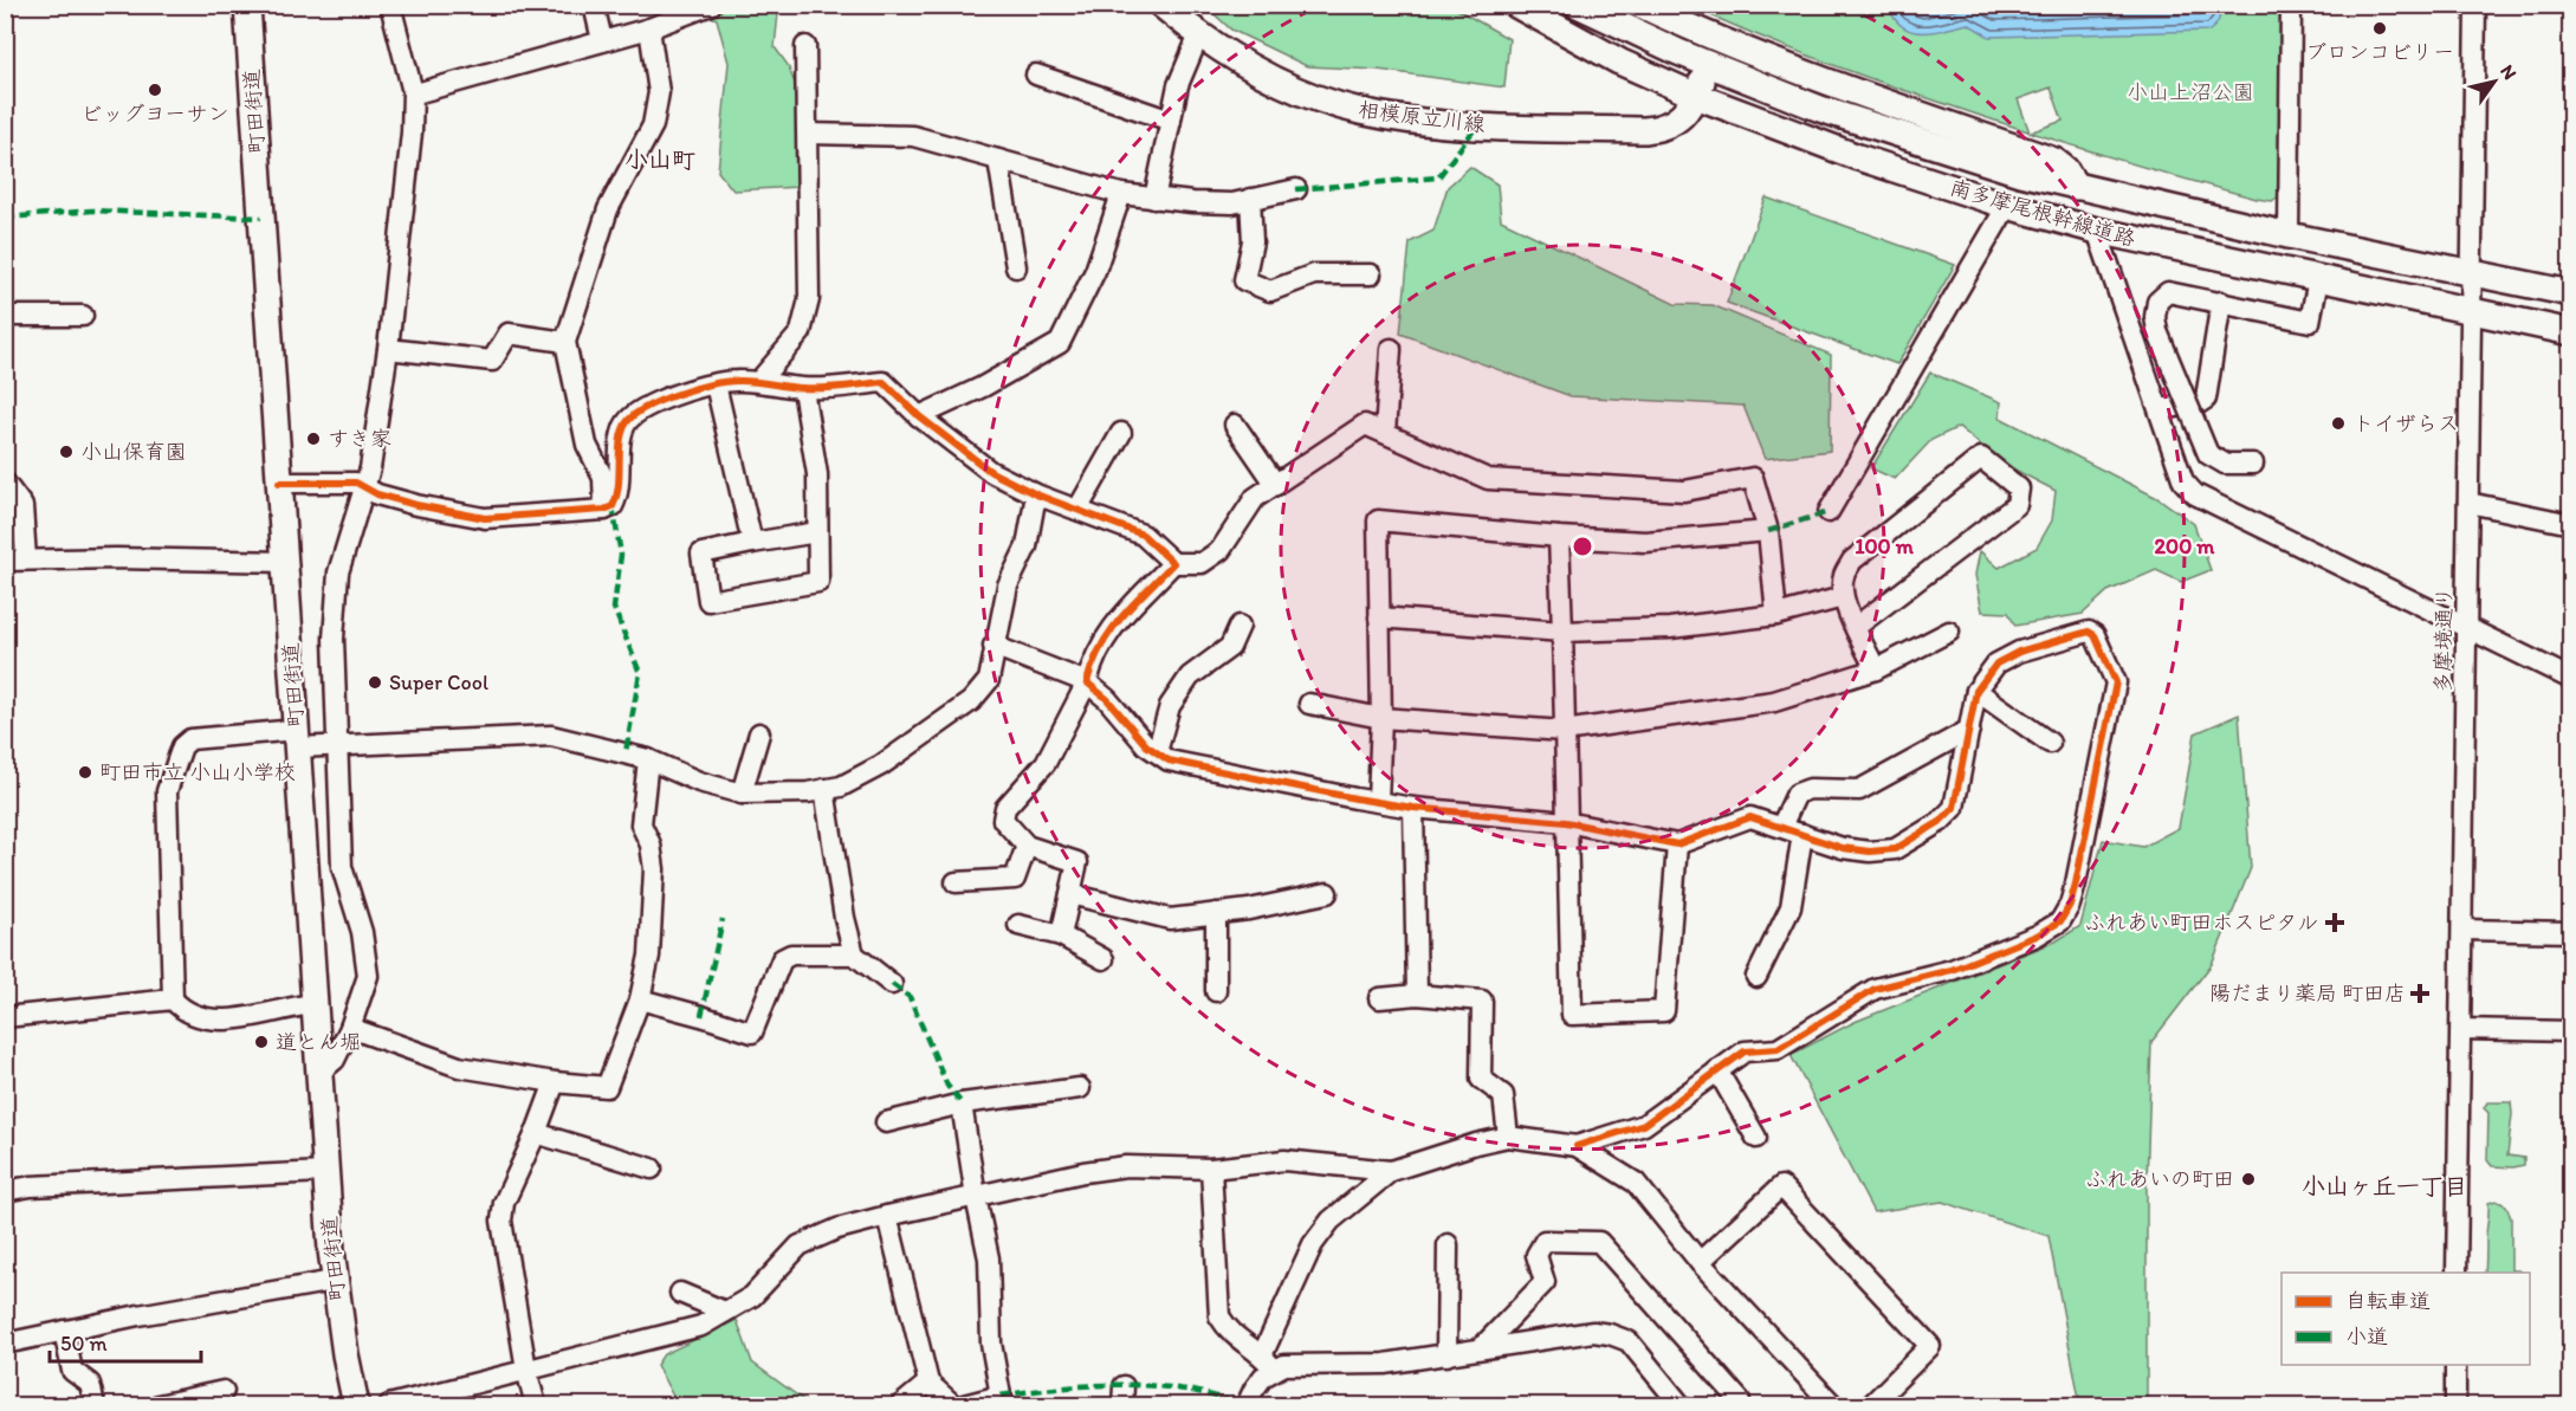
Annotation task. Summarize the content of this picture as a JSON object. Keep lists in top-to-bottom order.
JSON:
{
  "streets": {
    "main road": ["町田街道", "相模原立川線", "南多摩尾根幹線道路"],
    "street": ["多摩境通り"]
  },
  "crossings": [
    ["相模原立川線", "南多摩尾根幹線道路"],
    ["南多摩尾根幹線道路", "多摩境通り"]
  ],
  "districts": ["小山町", "小山ヶ丘一丁目"],
  "parks": ["小山上沼公園"],
  "places": {
    "other": [
      "ブロンコビリー",
      "ビッグヨーサン",
      "トイザらス",
      "すき家",
      "小山保育園",
      "Super Cool",
      "町田市立 小山小学校",
      "道とん堀",
      "ふれあいの町田"
    ],
    "health": ["ふれあい町田ホスピタル", "陽だまり薬局 町田店"]
  },
  "legend": ["自転車道", "小道"],
  "scale_bar": "50 m",
  "north": "top right",
  "rings": ["100 m", "200 m"]
}
